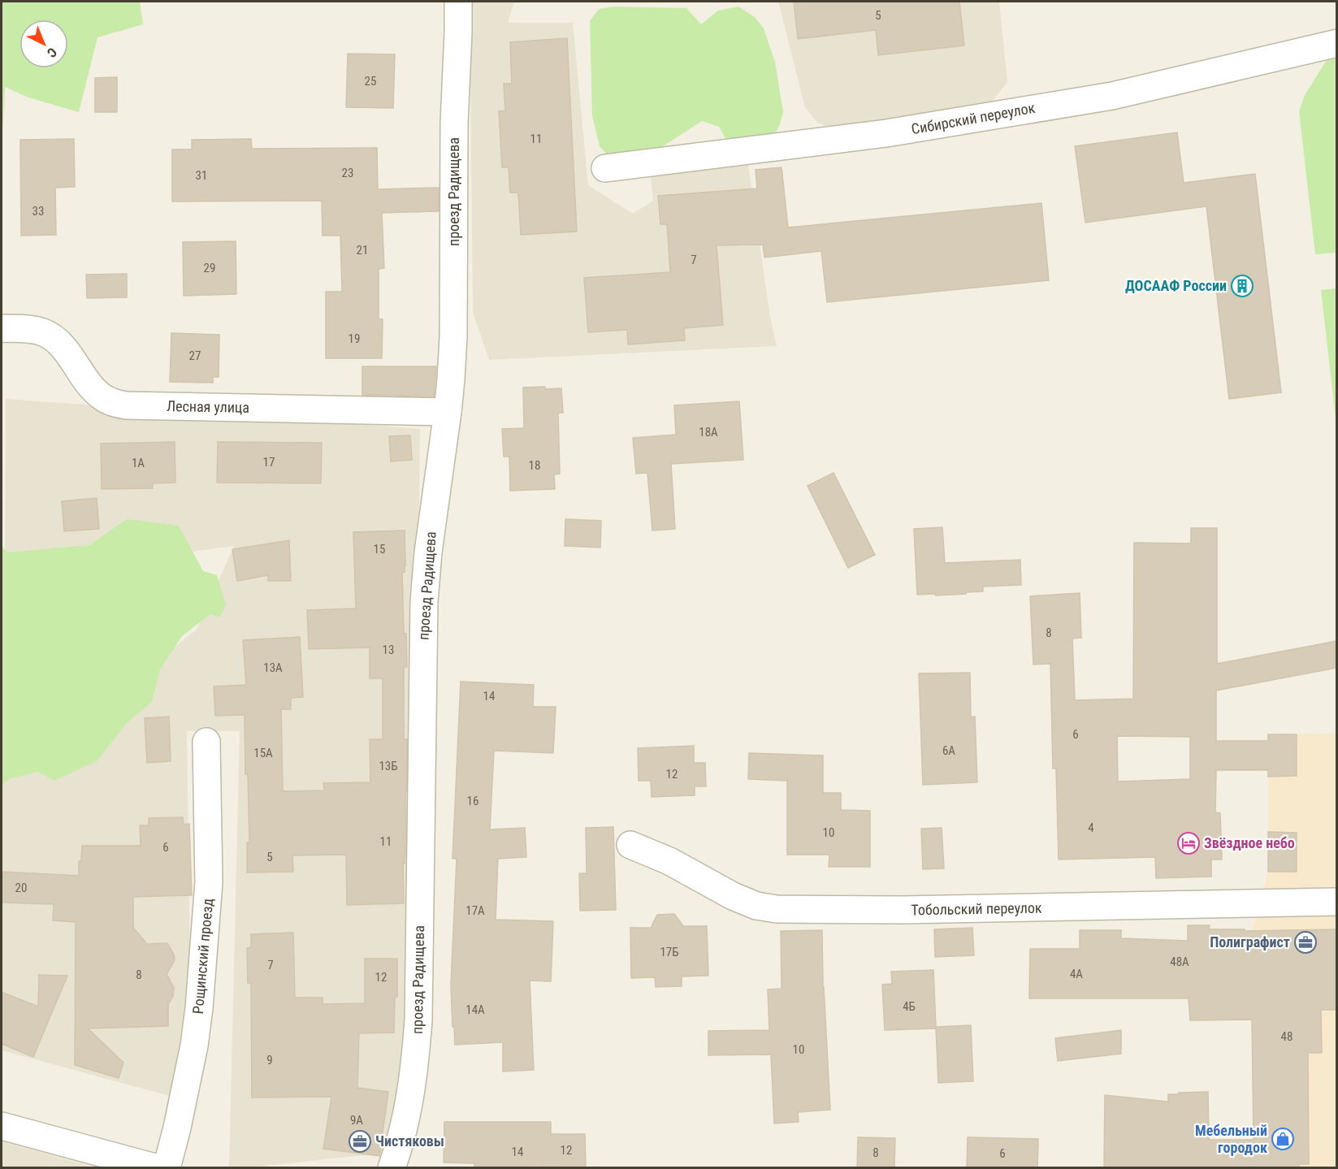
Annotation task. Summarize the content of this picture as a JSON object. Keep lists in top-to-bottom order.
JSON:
{
  "streets": {
    "street": [
      "Сибирский переулок",
      "проезд Радищева",
      "Лесная улица",
      "Тобольский переулок",
      "Рощинский проезд"
    ]
  },
  "crossings": [
    ["проезд Радищева", "Лесная улица"]
  ],
  "places": {
    "building": ["ДОСААФ России"],
    "hotel": ["Звёздное небо"],
    "office": ["Полиграфист", "Чистяковы"],
    "shop": ["Мебельный городок"]
  },
  "house_numbers": [
    "5",
    "25",
    "11",
    "23",
    "31",
    "33",
    "21",
    "7",
    "29",
    "19",
    "27",
    "18А",
    "17",
    "1А",
    "18",
    "15",
    "8",
    "13",
    "13А",
    "14",
    "6",
    "6А",
    "15А",
    "13Б",
    "12",
    "16",
    "4",
    "10",
    "11",
    "6",
    "5",
    "20",
    "17А",
    "17Б",
    "48А",
    "7",
    "4А",
    "8",
    "12",
    "4Б",
    "14А",
    "48",
    "10",
    "9",
    "9А",
    "12",
    "14",
    "8",
    "6"
  ],
  "north": "bottom right"
}
